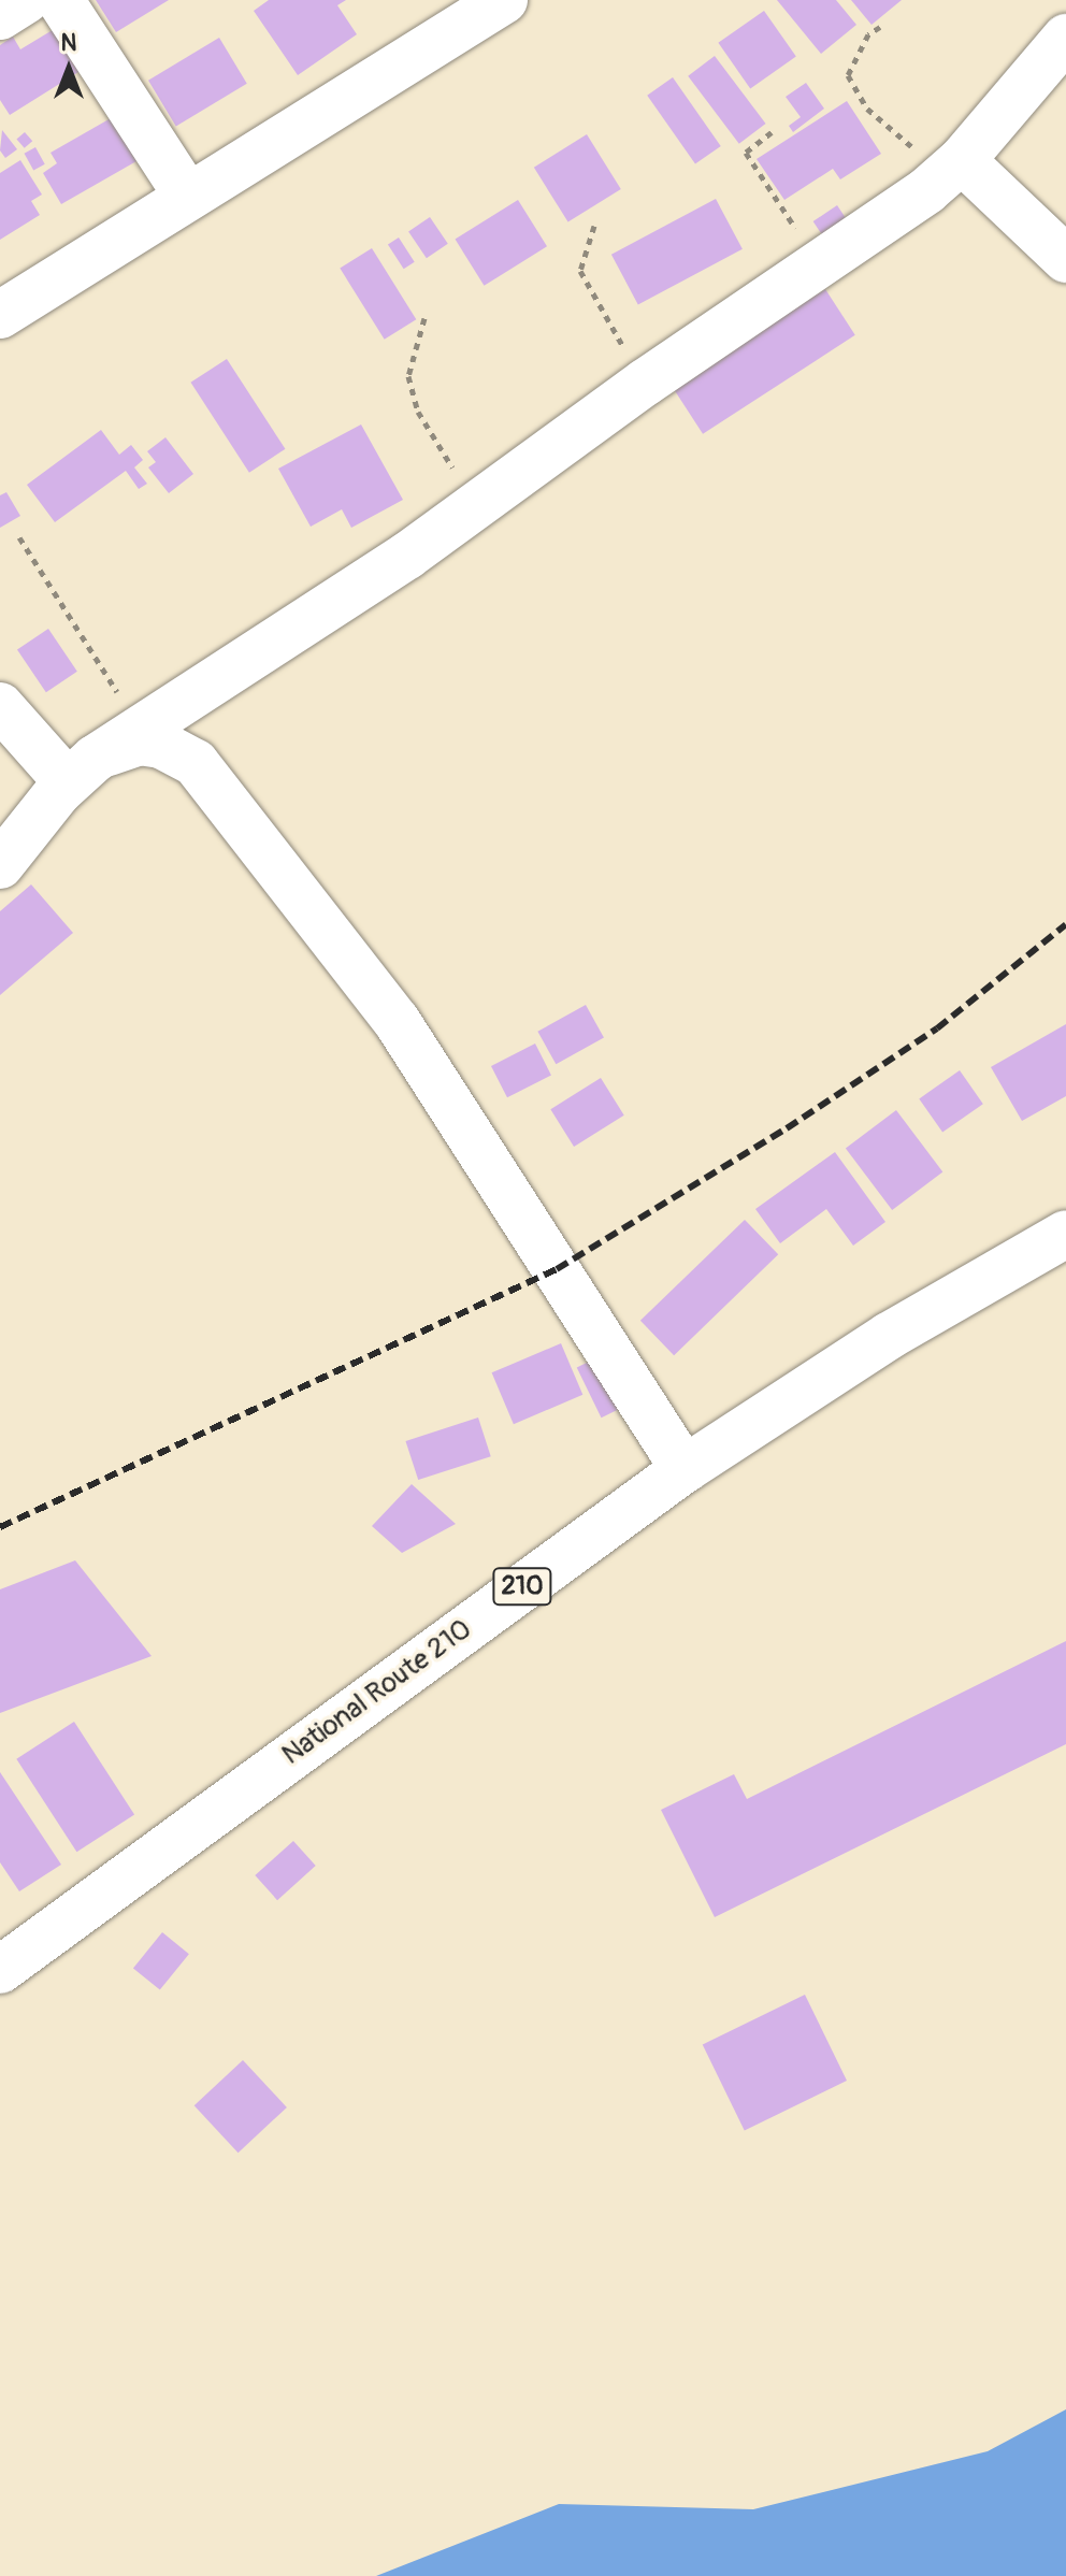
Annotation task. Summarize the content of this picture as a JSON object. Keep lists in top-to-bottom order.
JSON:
{
  "streets": {
    "main road": ["210", "National Route 210"]
  },
  "north": "top"
}
